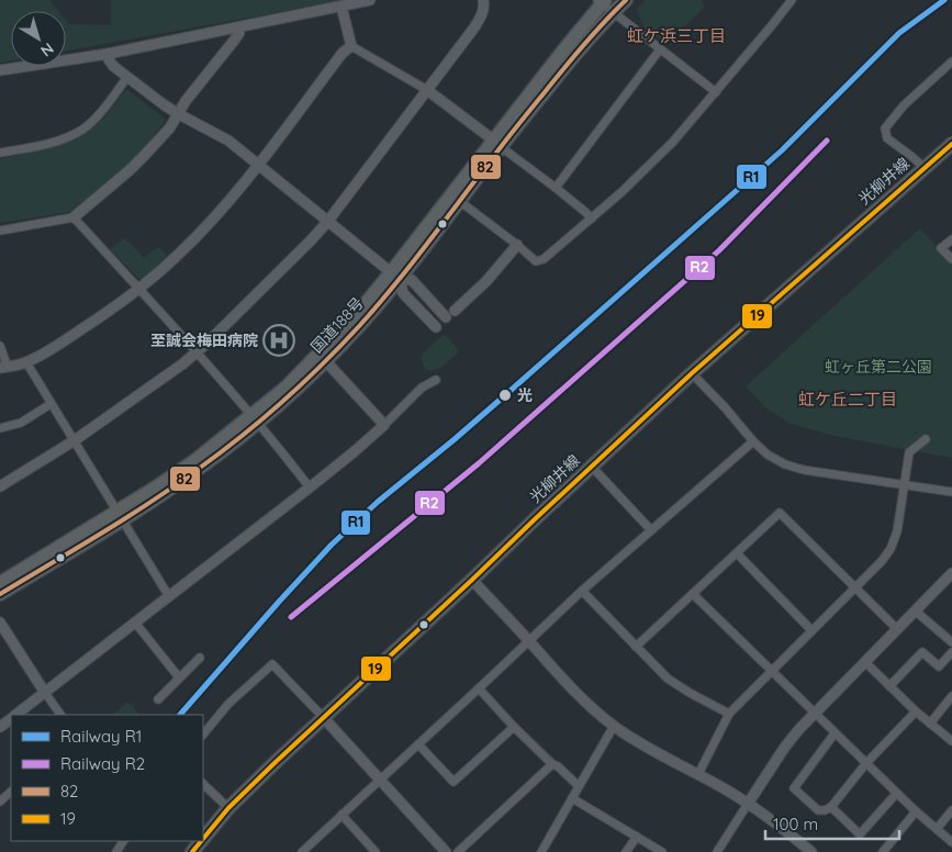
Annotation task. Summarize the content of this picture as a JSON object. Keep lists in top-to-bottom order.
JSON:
{
  "streets": {
    "highway": ["国道188号"],
    "main road": ["光柳井線"]
  },
  "districts": ["虹ケ浜三丁目", "虹ケ丘二丁目"],
  "parks": ["虹ヶ丘第二公園"],
  "places": {
    "hospital": ["至誠会梅田病院"],
    "other": ["光"]
  },
  "lines": [
    "rail line R1",
    "transit line 82",
    "rail line R2",
    "transit line 19"
  ],
  "legend": [
    "Railway R1",
    "Railway R2",
    "82",
    "19"
  ],
  "scale_bar": "100 m",
  "north": "bottom right"
}
